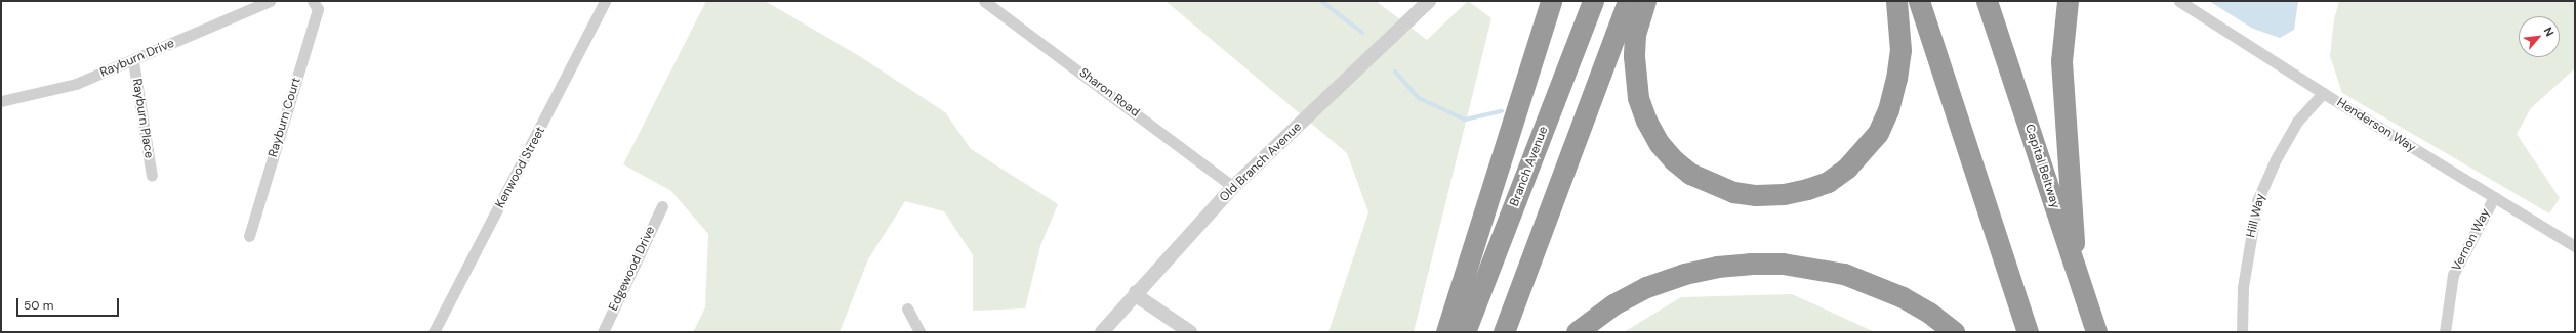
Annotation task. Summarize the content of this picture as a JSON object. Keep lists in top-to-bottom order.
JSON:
{
  "streets": {
    "highway": ["Branch Avenue", "Capital Beltway"],
    "street": [
      "Rayburn Drive",
      "Sharon Road",
      "Rayburn Court",
      "Rayburn Place",
      "Henderson Way",
      "Old Branch Avenue",
      "Kenwood Street",
      "Hill Way",
      "Vernon Way",
      "Edgewood Drive"
    ]
  },
  "crossings": [
    ["Rayburn Drive", "Rayburn Place"],
    ["Sharon Road", "Old Branch Avenue"],
    ["Henderson Way", "Hill Way"],
    ["Henderson Way", "Vernon Way"]
  ],
  "scale_bar": "50 m",
  "north": "top right"
}
